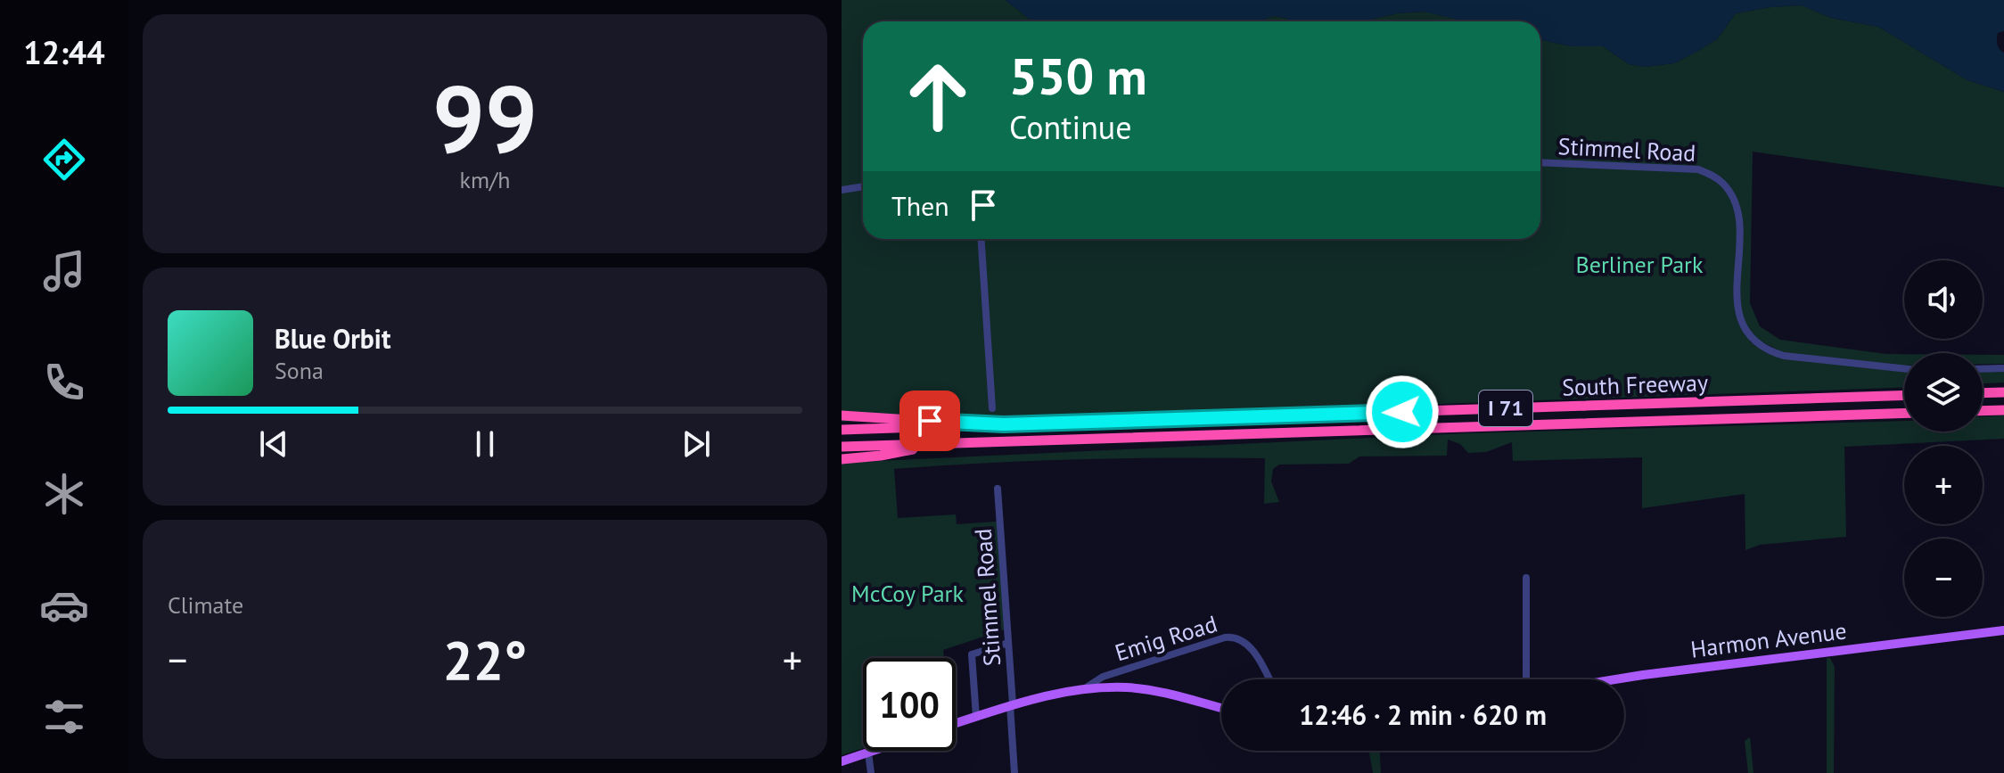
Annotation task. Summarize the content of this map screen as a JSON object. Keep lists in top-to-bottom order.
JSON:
{
  "streets": {
    "highway": ["South Freeway", "I 71"],
    "main road": ["Harmon Avenue"],
    "street": ["Stimmel Road", "Emig Road"]
  },
  "parks": ["Berliner Park", "McCoy Park"],
  "page": {
    "tabs": "12:44",
    "tile": [
      ["99", "km/h"],
      "Climate"
    ],
    "turn": ["550 m", "Continue"],
    "then": "Then",
    "map_buttons": ["+", "−"],
    "song": ["Blue Orbit", "Sona"],
    "heat": ["−", "22°", "+"],
    "limit": "100",
    "trip": "12:46 · 2 min · 620 m"
  }
}
